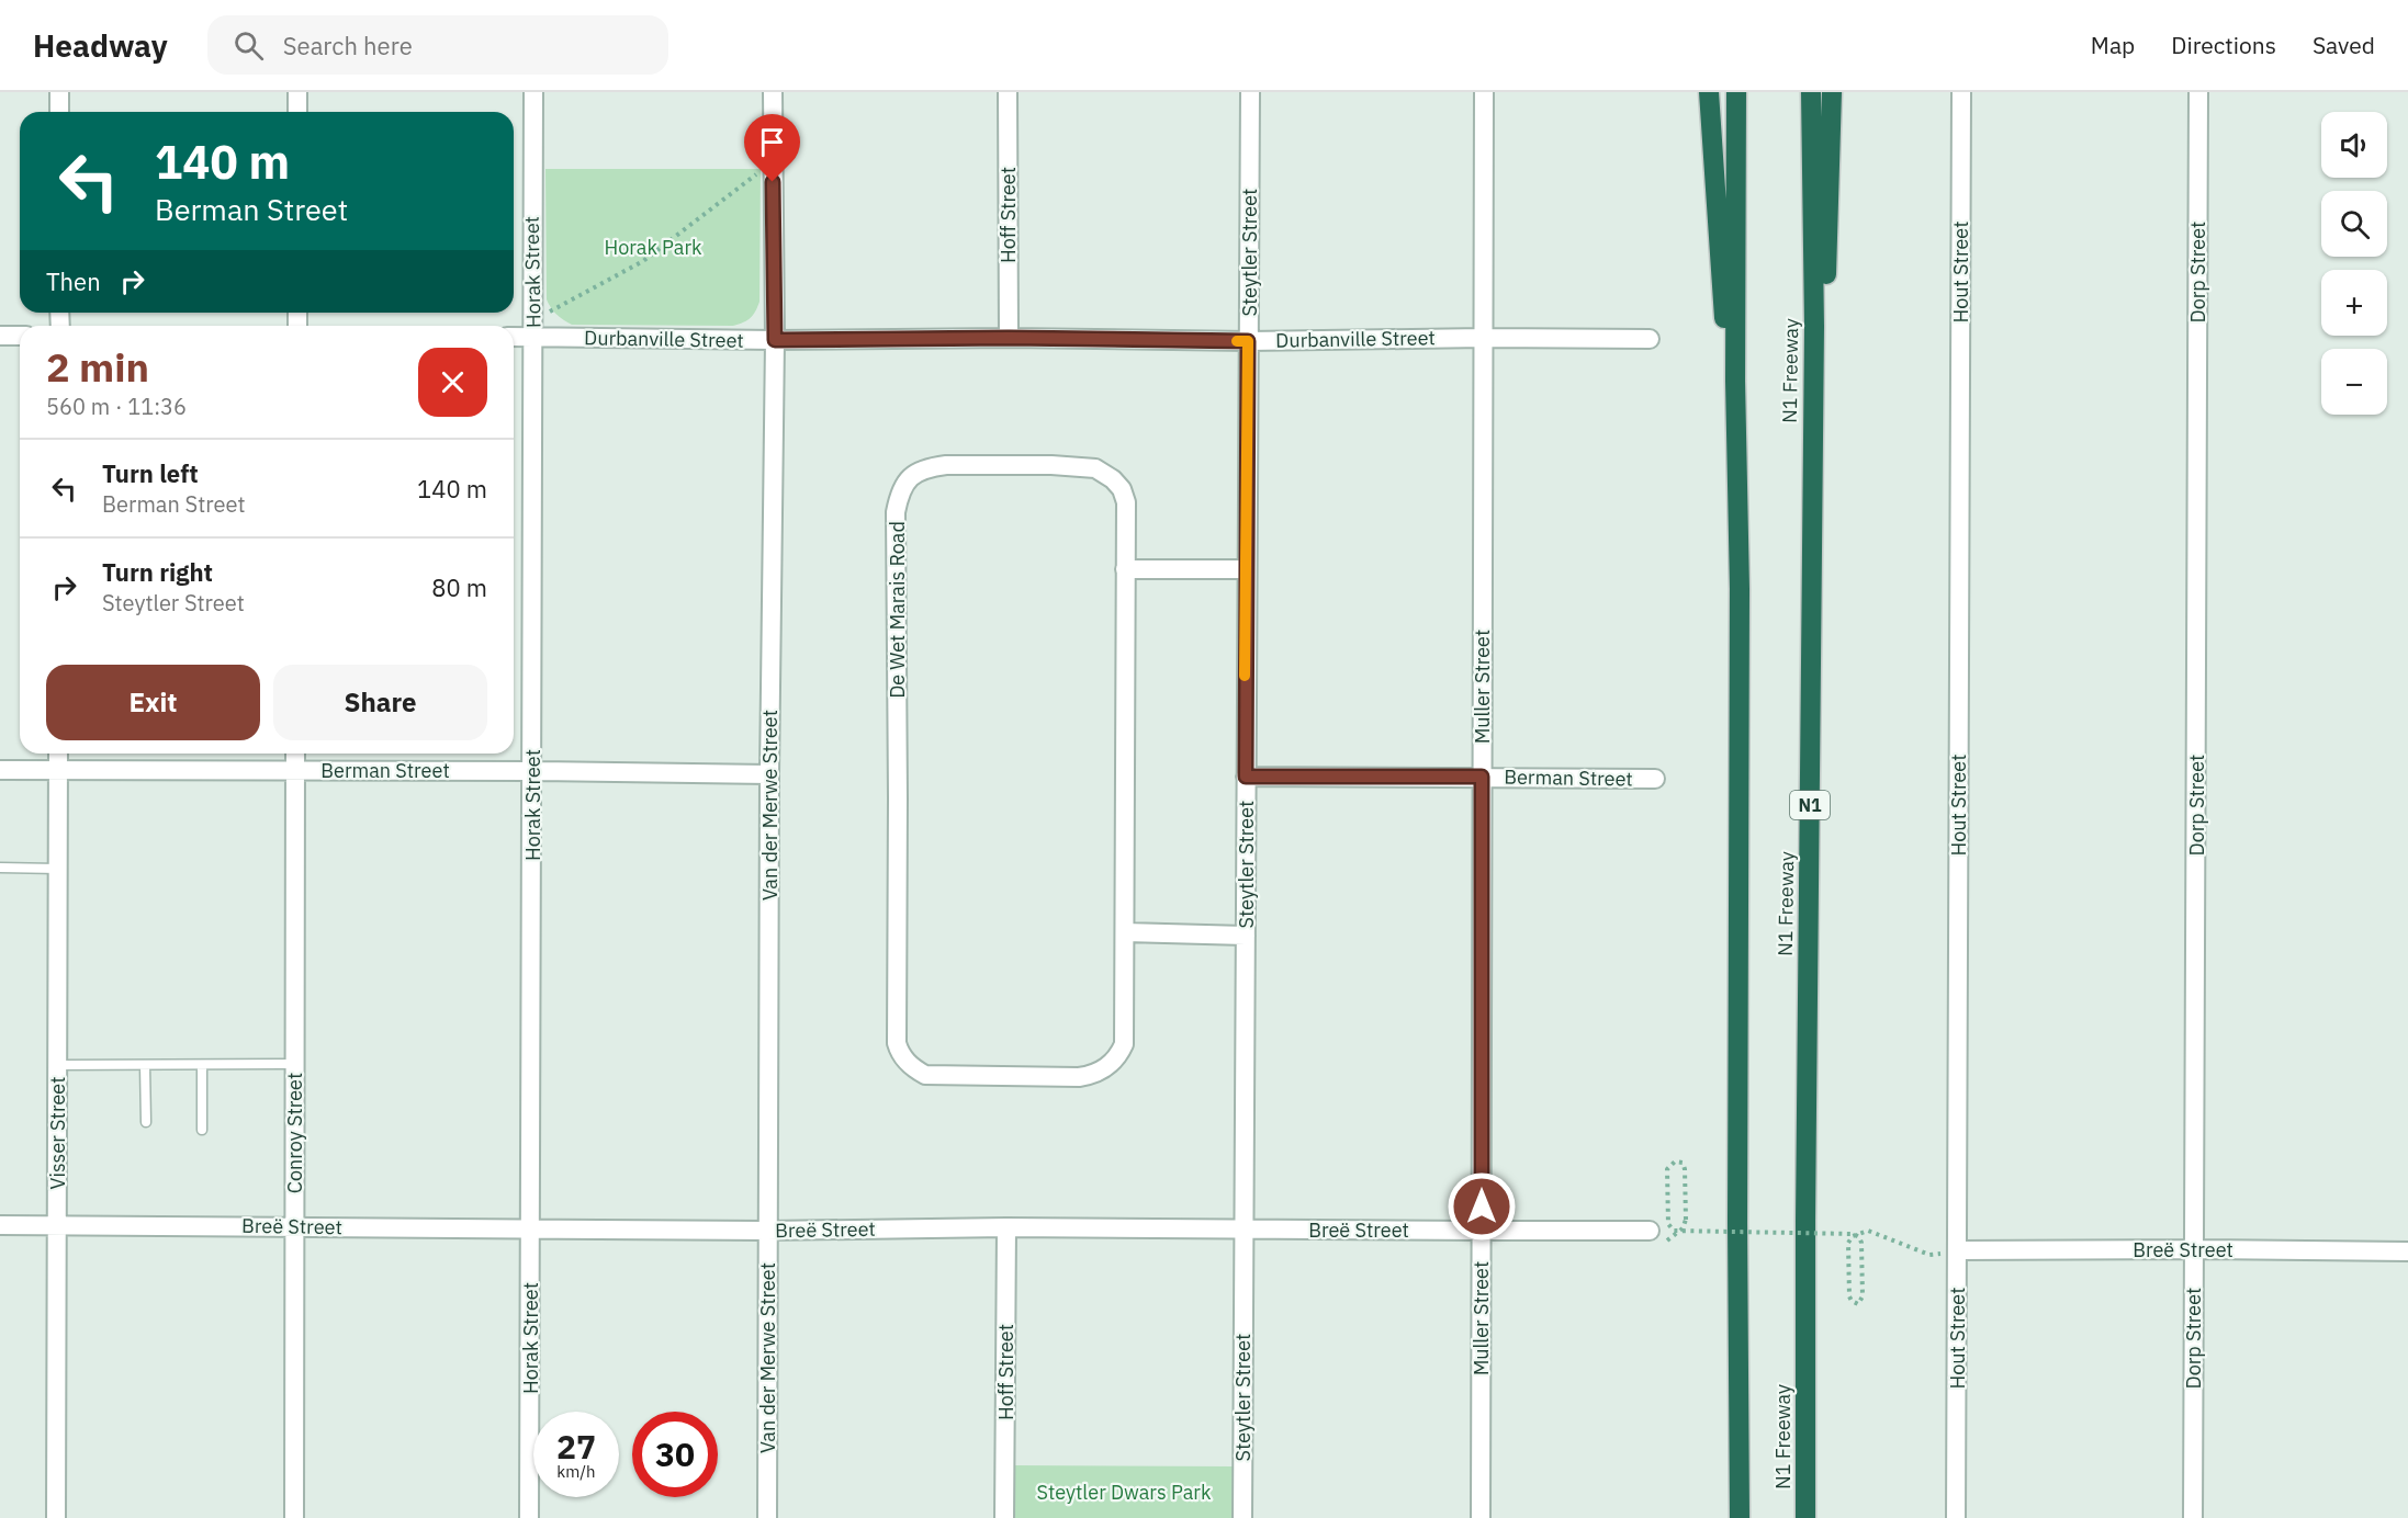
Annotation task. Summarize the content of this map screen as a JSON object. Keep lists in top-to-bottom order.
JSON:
{
  "streets": {
    "highway": ["N1 Freeway", "N1"],
    "street": [
      "Hoff Street",
      "Steytler Street",
      "Horak Street",
      "Hout Street",
      "Dorp Street",
      "Durbanville Street",
      "De Wet Marais Road",
      "Muller Street",
      "Berman Street",
      "Van der Merwe Street",
      "Visser Street",
      "Conroy Street",
      "Breë Street"
    ]
  },
  "crossings": [
    ["Hoff Street", "Durbanville Street"],
    ["Hoff Street", "Breë Street"],
    ["Steytler Street", "Durbanville Street"],
    ["Steytler Street", "Berman Street"],
    ["Steytler Street", "Breë Street"],
    ["Horak Street", "Durbanville Street"],
    ["Horak Street", "Berman Street"],
    ["Horak Street", "Breë Street"],
    ["Hout Street", "Breë Street"],
    ["Dorp Street", "Breë Street"],
    ["Durbanville Street", "Muller Street"],
    ["Durbanville Street", "Van der Merwe Street"],
    ["Muller Street", "Berman Street"],
    ["Muller Street", "Breë Street"],
    ["Berman Street", "Van der Merwe Street"],
    ["Berman Street", "Visser Street"],
    ["Berman Street", "Conroy Street"],
    ["Van der Merwe Street", "Breë Street"],
    ["Visser Street", "Breë Street"],
    ["Conroy Street", "Breë Street"]
  ],
  "parks": ["Horak Park", "Steytler Dwars Park"],
  "page": {
    "header": "Headway",
    "search": "Search here",
    "nav": ["Map", "Directions", "Saved"],
    "map_buttons": ["+", "−"],
    "turn": ["140 m", "Berman Street"],
    "then": "Then",
    "heading": ["2 min", "560 m · 11:36"],
    "list": [
      {
        "name": "Turn left",
        "note": "Berman Street",
        "value": "140 m"
      },
      {
        "name": "Turn right",
        "note": "Steytler Street",
        "value": "80 m"
      }
    ],
    "buttons": ["Exit", "Share"],
    "speed": "27 km/h",
    "limit": "30"
  }
}
